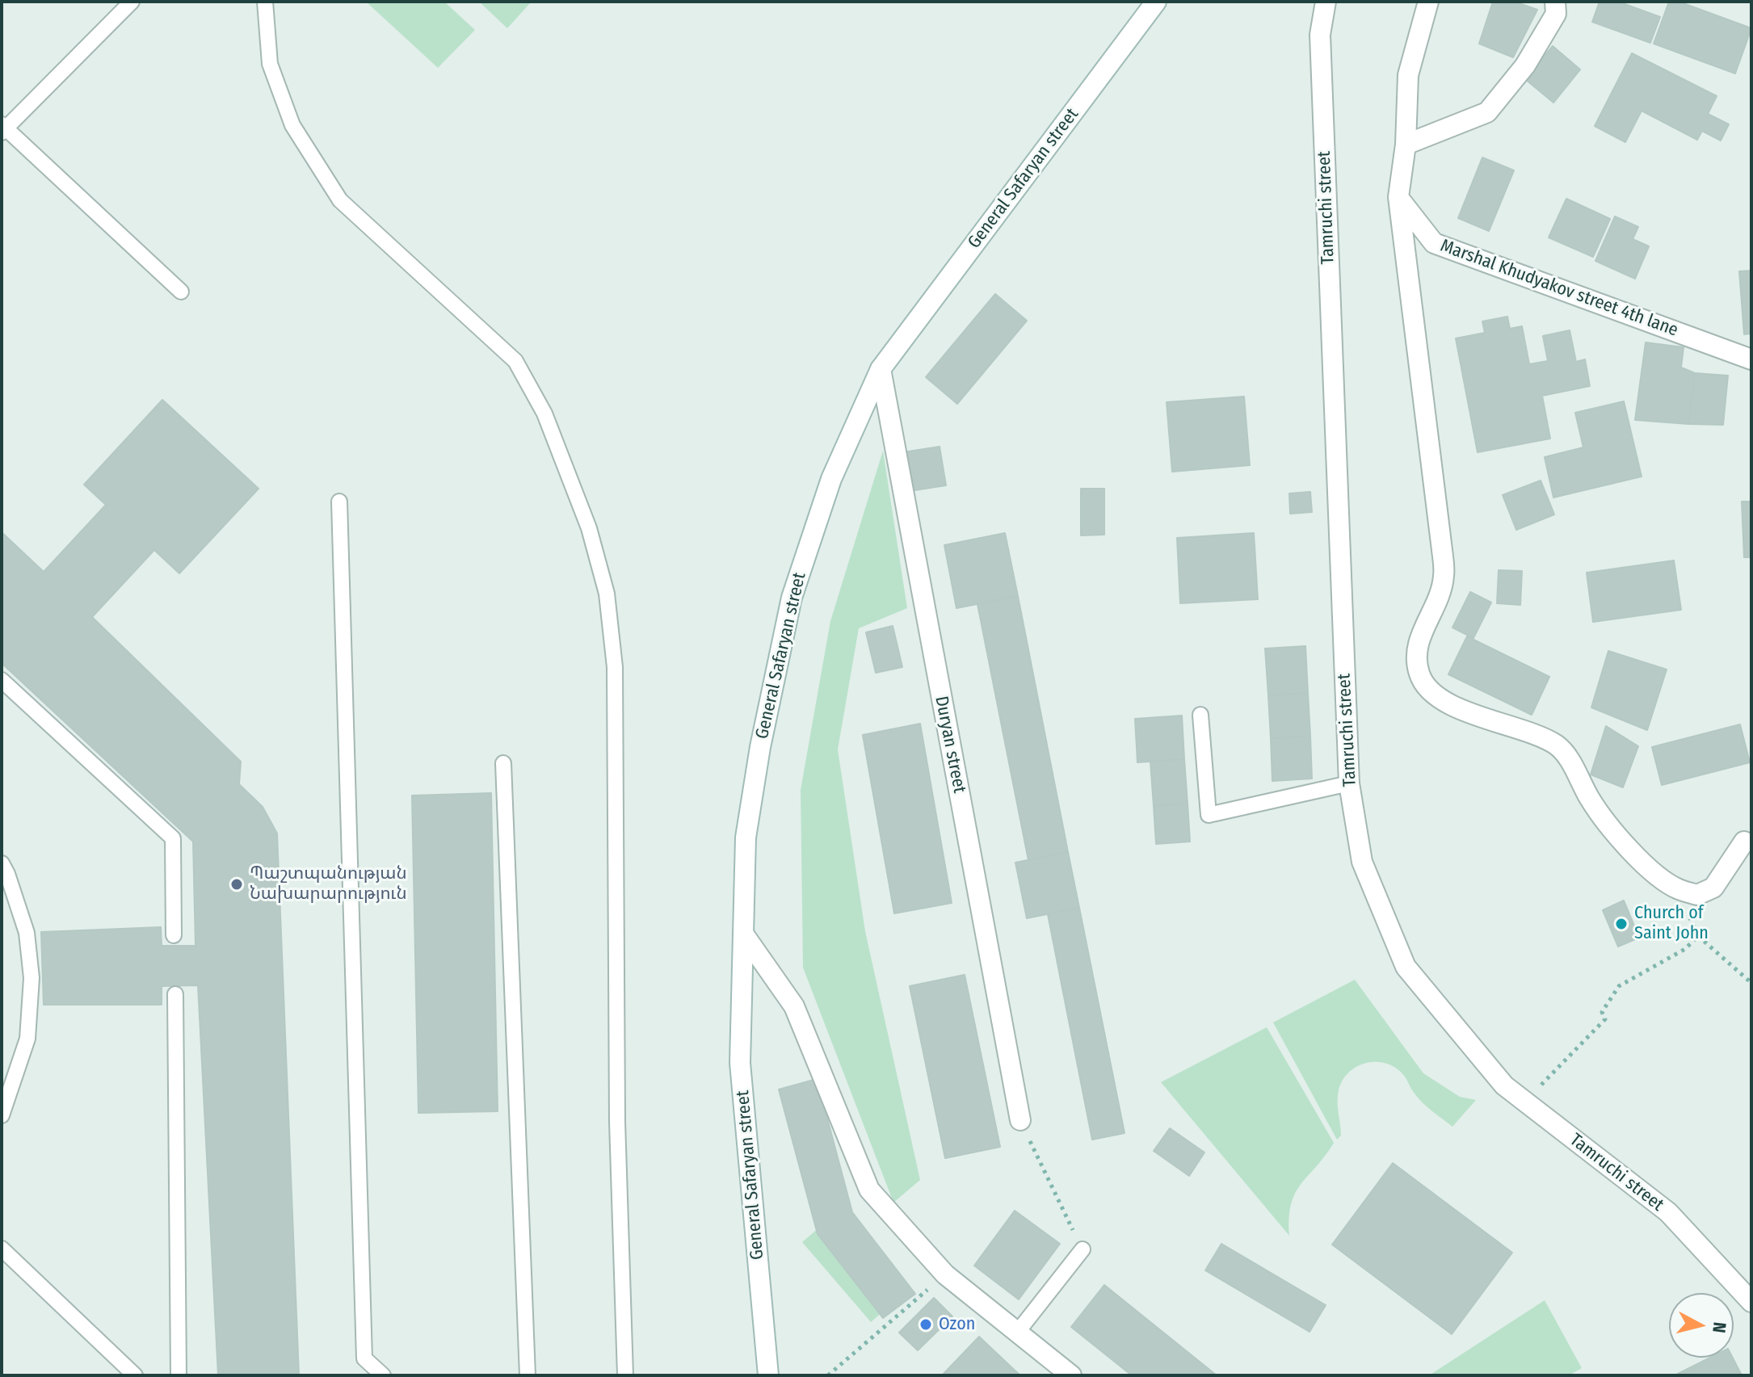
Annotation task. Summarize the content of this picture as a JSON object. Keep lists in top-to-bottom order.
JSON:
{
  "streets": {
    "street": [
      "General Safaryan street",
      "Tamruchi street",
      "Marshal Khudyakov street 4th lane",
      "Duryan street"
    ]
  },
  "crossings": [
    ["General Safaryan street", "Duryan street"]
  ],
  "places": ["Պաշտպանության Նախարարություն", "Church of Saint John", "Ozon"],
  "north": "right"
}
